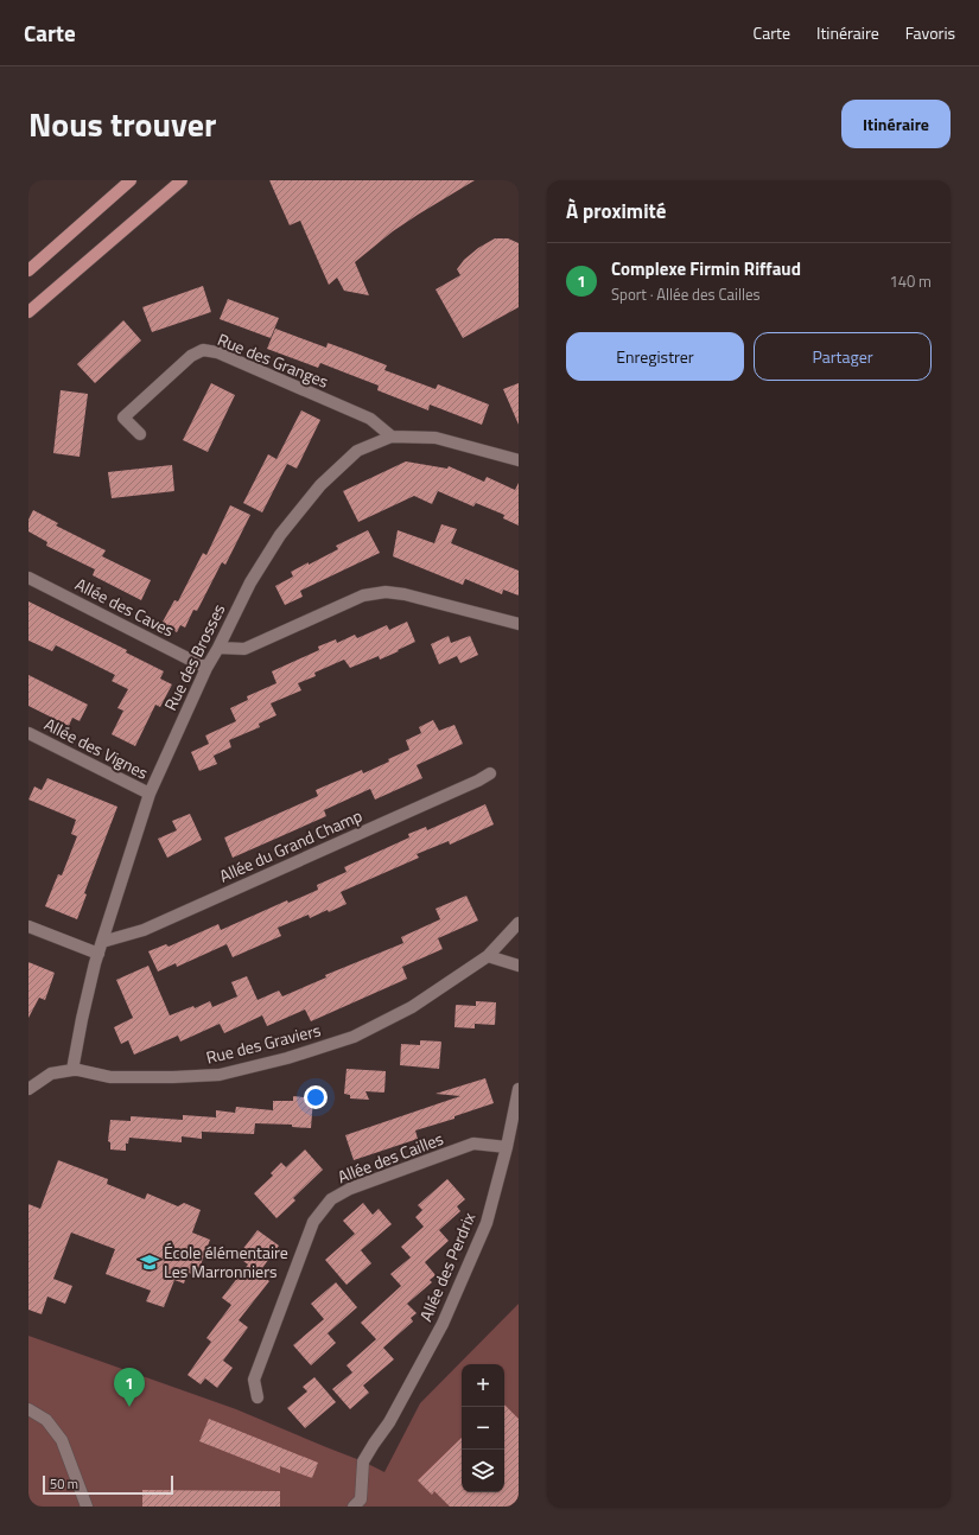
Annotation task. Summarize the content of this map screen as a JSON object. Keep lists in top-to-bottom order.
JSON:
{
  "streets": {
    "street": [
      "Rue des Granges",
      "Allée des Caves",
      "Rue des Brosses",
      "Allée des Vignes",
      "Allée du Grand Champ",
      "Rue des Graviers",
      "Allée des Cailles",
      "Allée des Perdrix"
    ]
  },
  "crossings": [
    ["Rue des Granges", "Rue des Brosses"],
    ["Allée des Caves", "Rue des Brosses"],
    ["Rue des Brosses", "Allée des Vignes"],
    ["Rue des Brosses", "Allée du Grand Champ"],
    ["Rue des Brosses", "Rue des Graviers"],
    ["Allée des Cailles", "Allée des Perdrix"]
  ],
  "places": {
    "school or university": ["École élémentaire Les Marronniers"]
  },
  "scale_bar": "50 m",
  "page": {
    "header": "Carte",
    "nav": ["Carte", "Itinéraire", "Favoris"],
    "title": "Nous trouver",
    "buttons": [
      "Itinéraire",
      ["Enregistrer", "Partager"]
    ],
    "heading": "À proximité",
    "list": [
      {
        "mark": "1",
        "name": "Complexe Firmin Riffaud",
        "note": "Sport · Allée des Cailles",
        "value": "140 m"
      }
    ],
    "map_buttons": ["+", "−"],
    "pins": "1",
    "scale": "50 m"
  }
}
